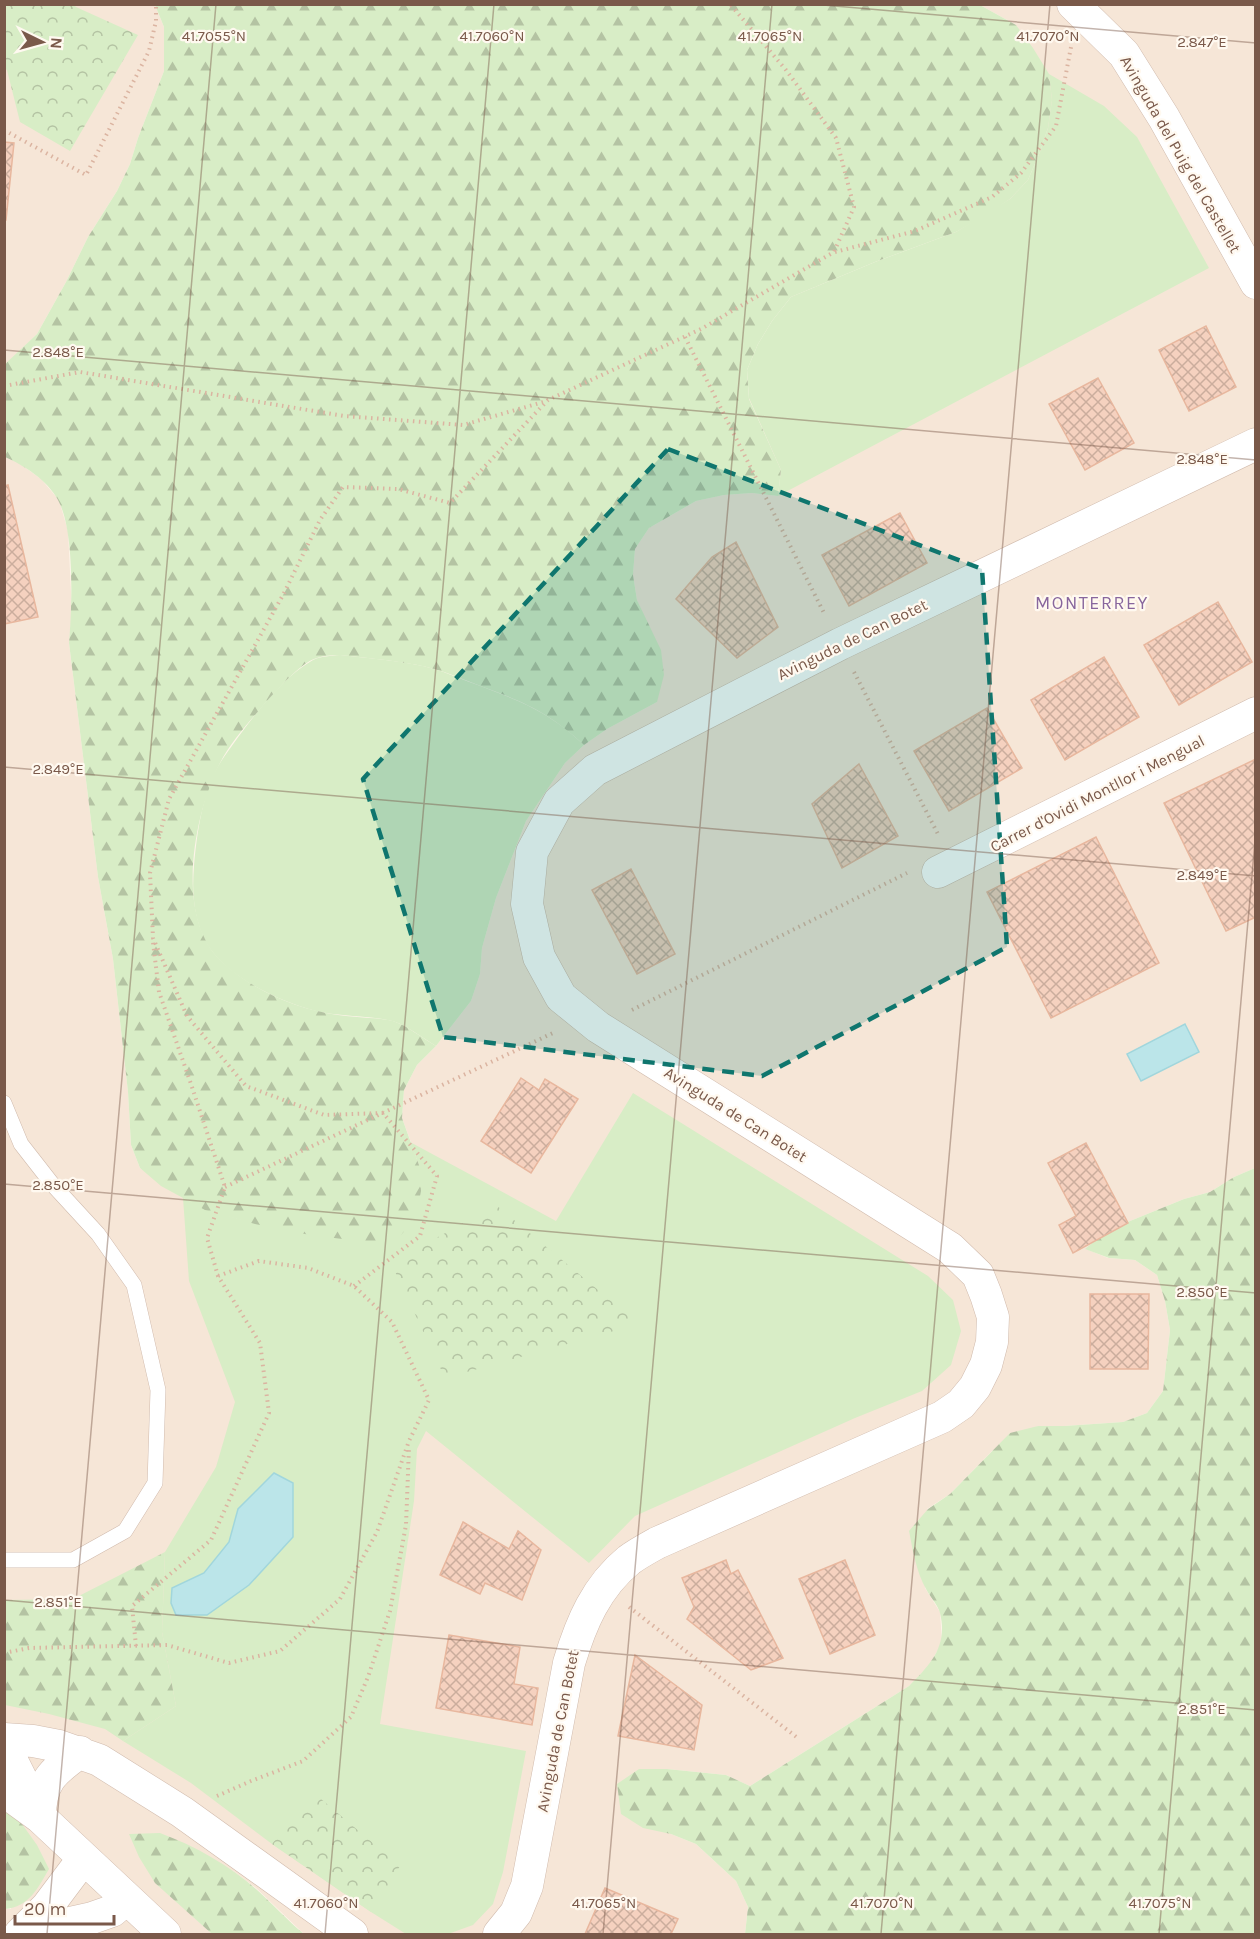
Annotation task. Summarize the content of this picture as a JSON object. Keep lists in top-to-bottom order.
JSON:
{
  "streets": {
    "street": ["Avinguda del Puig del Castellet", "Avinguda de Can Botet", "Carrer d'Ovidi Montllor i Mengual"]
  },
  "districts": ["MONTERREY"],
  "scale_bar": "20 m",
  "north": "right",
  "coordinates": [
    "41.7055°N",
    "41.7060°N",
    "41.7065°N",
    "41.7070°N",
    "2.847°E",
    "2.848°E",
    "2.849°E",
    "2.850°E",
    "2.851°E",
    "41.7075°N"
  ]
}
